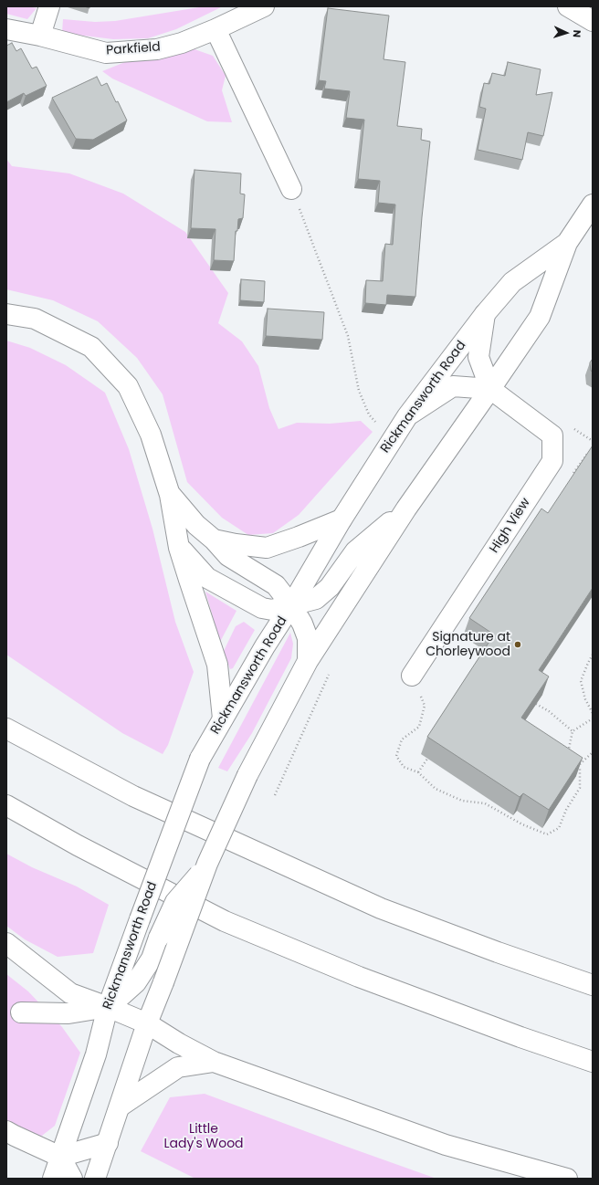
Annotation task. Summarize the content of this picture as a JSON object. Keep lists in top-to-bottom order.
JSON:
{
  "streets": {
    "main road": ["Parkfield", "Rickmansworth Road", "High View"]
  },
  "crossings": [
    ["Rickmansworth Road", "High View"]
  ],
  "parks": ["Little Lady's Wood"],
  "places": ["Signature at Chorleywood"],
  "north": "right"
}
